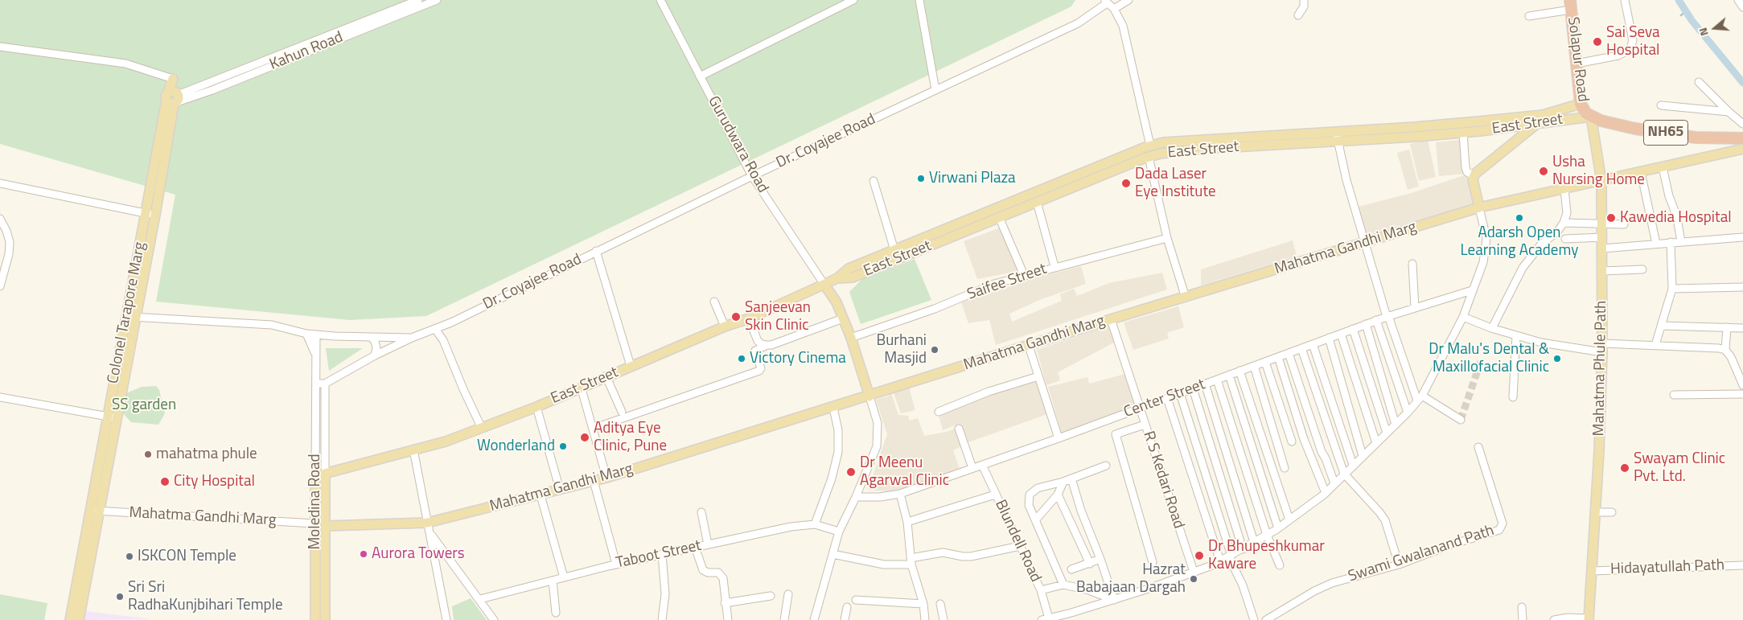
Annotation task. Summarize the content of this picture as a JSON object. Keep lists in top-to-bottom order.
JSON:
{
  "streets": {
    "highway": ["Solapur Road", "NH65"],
    "main road": [
      "East Street",
      "Mahatma Gandhi Marg",
      "Colonel Tarapore Marg",
      "Mahatma Phule Path",
      "Moledina Road"
    ],
    "street": [
      "Kahun Road",
      "Dr. Coyajee Road",
      "Gurudwara Road",
      "Saifee Street",
      "Center Street",
      "R S Kedari Road",
      "Blundell Road",
      "Swami Gwalanand Path",
      "Taboot Street",
      "Hidayatullah Path"
    ]
  },
  "crossings": [
    ["Kahun Road", "Colonel Tarapore Marg"],
    ["Solapur Road", "East Street"],
    ["Solapur Road", "NH65"],
    ["Solapur Road", "Mahatma Phule Path"],
    ["East Street", "NH65"],
    ["East Street", "Gurudwara Road"],
    ["East Street", "Mahatma Phule Path"],
    ["East Street", "Moledina Road"],
    ["NH65", "Mahatma Phule Path"],
    ["Dr. Coyajee Road", "Gurudwara Road"],
    ["Mahatma Gandhi Marg", "Colonel Tarapore Marg"],
    ["Mahatma Gandhi Marg", "Mahatma Phule Path"],
    ["Mahatma Gandhi Marg", "R S Kedari Road"],
    ["Mahatma Gandhi Marg", "Moledina Road"],
    ["Mahatma Phule Path", "Hidayatullah Path"],
    ["Center Street", "R S Kedari Road"],
    ["Center Street", "Blundell Road"]
  ],
  "parks": ["SS garden"],
  "places": [
    "Sai Seva Hospital",
    "Usha Nursing Home",
    "Virwani Plaza",
    "Dada Laser Eye Institute",
    "Adarsh Open Learning Academy",
    "Kawedia Hospital",
    "Sanjeevan Skin Clinic",
    "Burhani Masjid",
    "Victory Cinema",
    "Dr Malu's Dental & Maxillofacial Clinic",
    "Aditya Eye Clinic, Pune",
    "Wonderland",
    "mahatma phule",
    "Swayam Clinic Pvt. Ltd.",
    "Dr Meenu Agarwal Clinic",
    "City Hospital",
    "Aurora Towers",
    "Dr Bhupeshkumar Kaware",
    "ISKCON Temple",
    "Hazrat Babajaan Dargah",
    "Sri Sri RadhaKunjbihari Temple"
  ],
  "north": "left"
}
